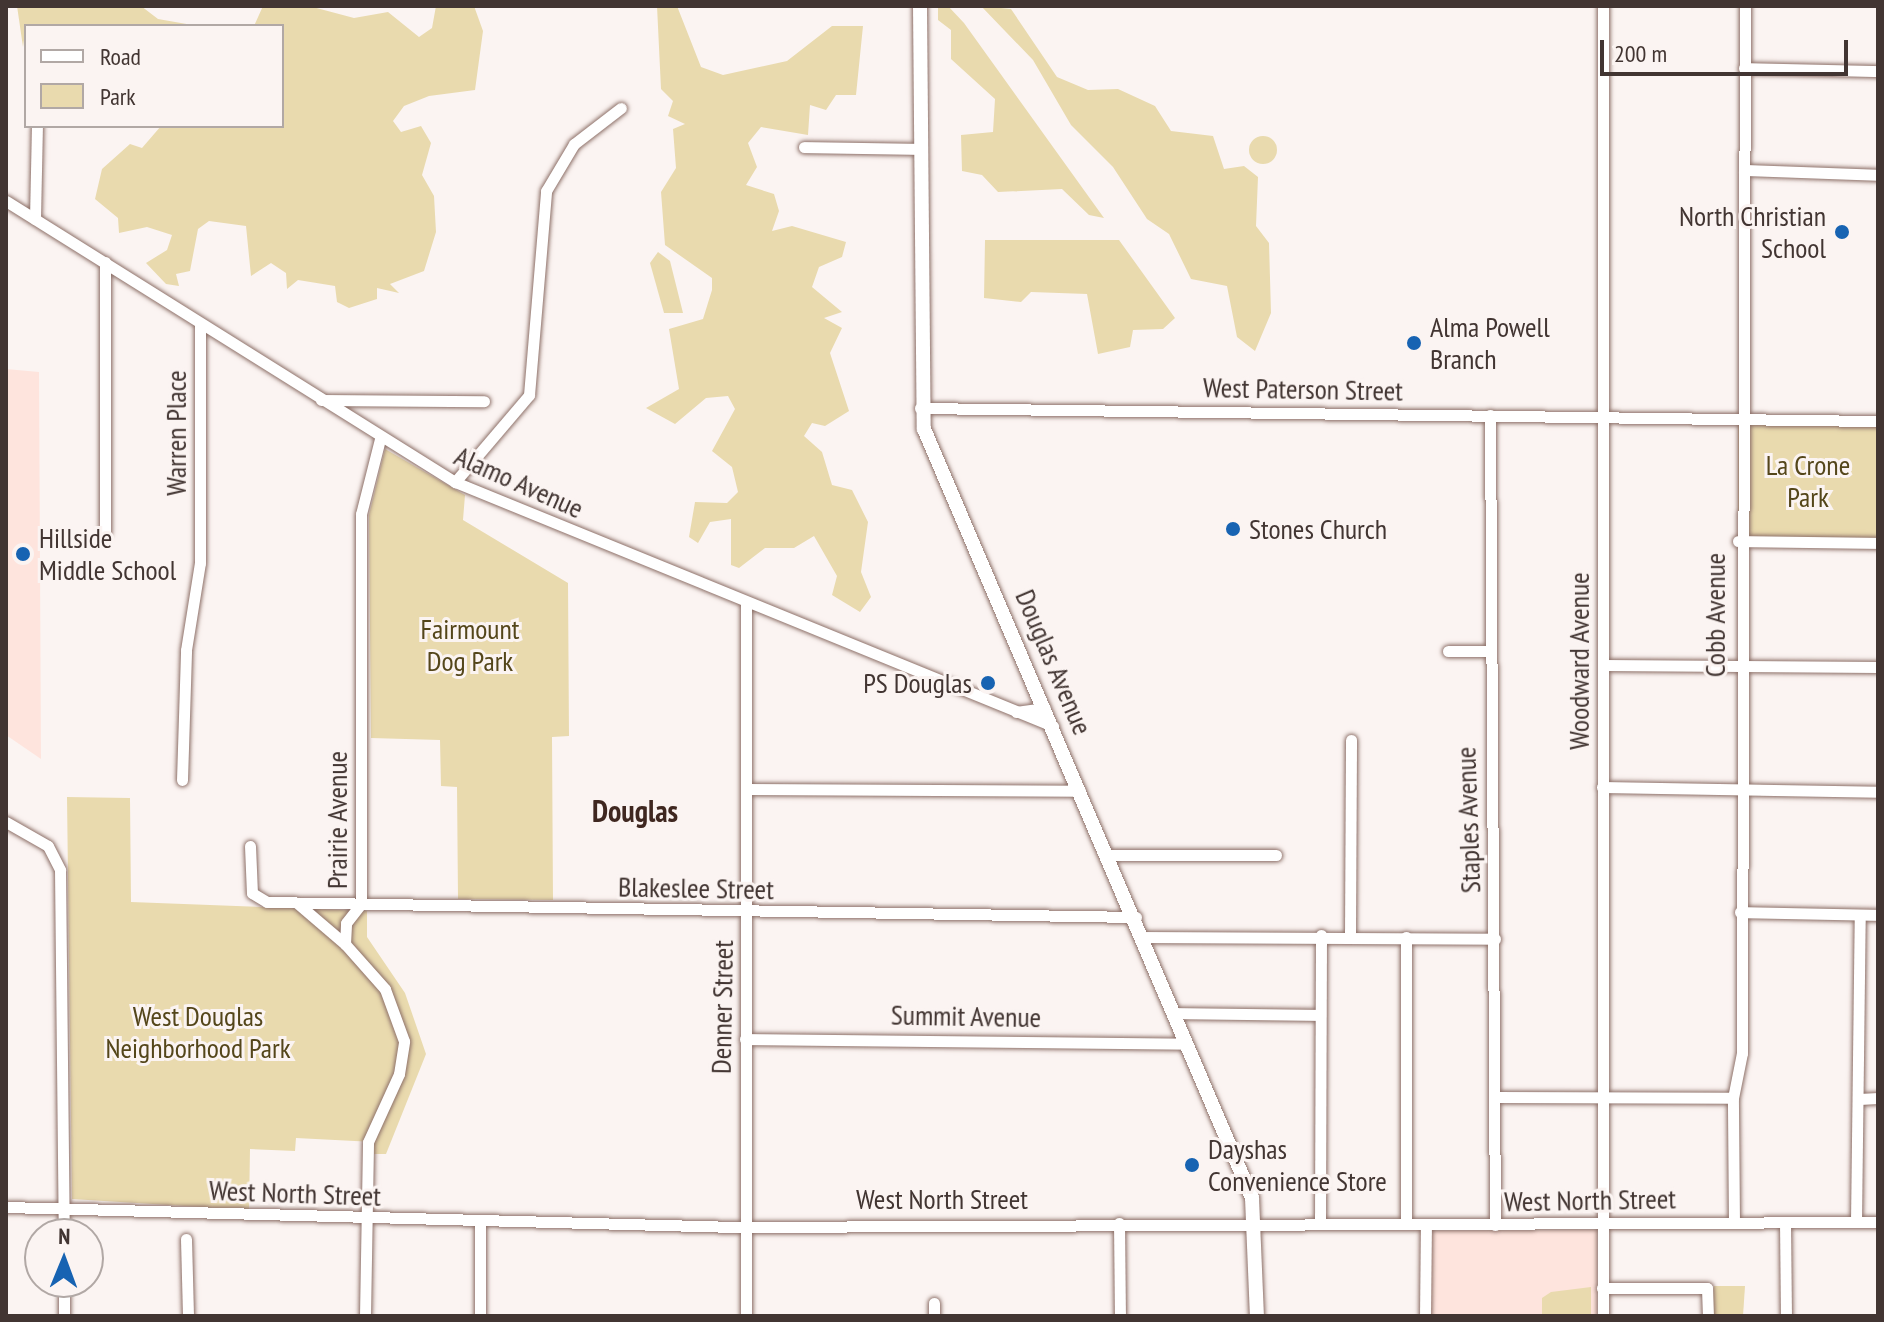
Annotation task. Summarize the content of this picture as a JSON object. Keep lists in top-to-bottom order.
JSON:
{
  "streets": {
    "main road": ["Douglas Avenue"],
    "street": [
      "West Paterson Street",
      "Warren Place",
      "Alamo Avenue",
      "Cobb Avenue",
      "Woodward Avenue",
      "Prairie Avenue",
      "Staples Avenue",
      "Blakeslee Street",
      "Denner Street",
      "Summit Avenue",
      "West North Street"
    ]
  },
  "crossings": [
    ["West Paterson Street", "Cobb Avenue"],
    ["West Paterson Street", "Woodward Avenue"],
    ["West Paterson Street", "Douglas Avenue"],
    ["West Paterson Street", "Staples Avenue"],
    ["Warren Place", "Alamo Avenue"],
    ["Alamo Avenue", "Douglas Avenue"],
    ["Alamo Avenue", "Prairie Avenue"],
    ["Alamo Avenue", "Denner Street"],
    ["Cobb Avenue", "West North Street"],
    ["Woodward Avenue", "West North Street"],
    ["Douglas Avenue", "Blakeslee Street"],
    ["Douglas Avenue", "Summit Avenue"],
    ["Douglas Avenue", "West North Street"],
    ["Prairie Avenue", "Blakeslee Street"],
    ["Staples Avenue", "West North Street"],
    ["Blakeslee Street", "Denner Street"],
    ["Denner Street", "Summit Avenue"],
    ["Denner Street", "West North Street"]
  ],
  "districts": ["Douglas"],
  "parks": ["La Crone Park", "Fairmount Dog Park", "West Douglas Neighborhood Park"],
  "places": [
    "North Christian School",
    "Alma Powell Branch",
    "Stones Church",
    "Hillside Middle School",
    "PS Douglas",
    "Dayshas Convenience Store"
  ],
  "legend": ["Road", "Park"],
  "scale_bar": "200 m",
  "north": "top"
}
